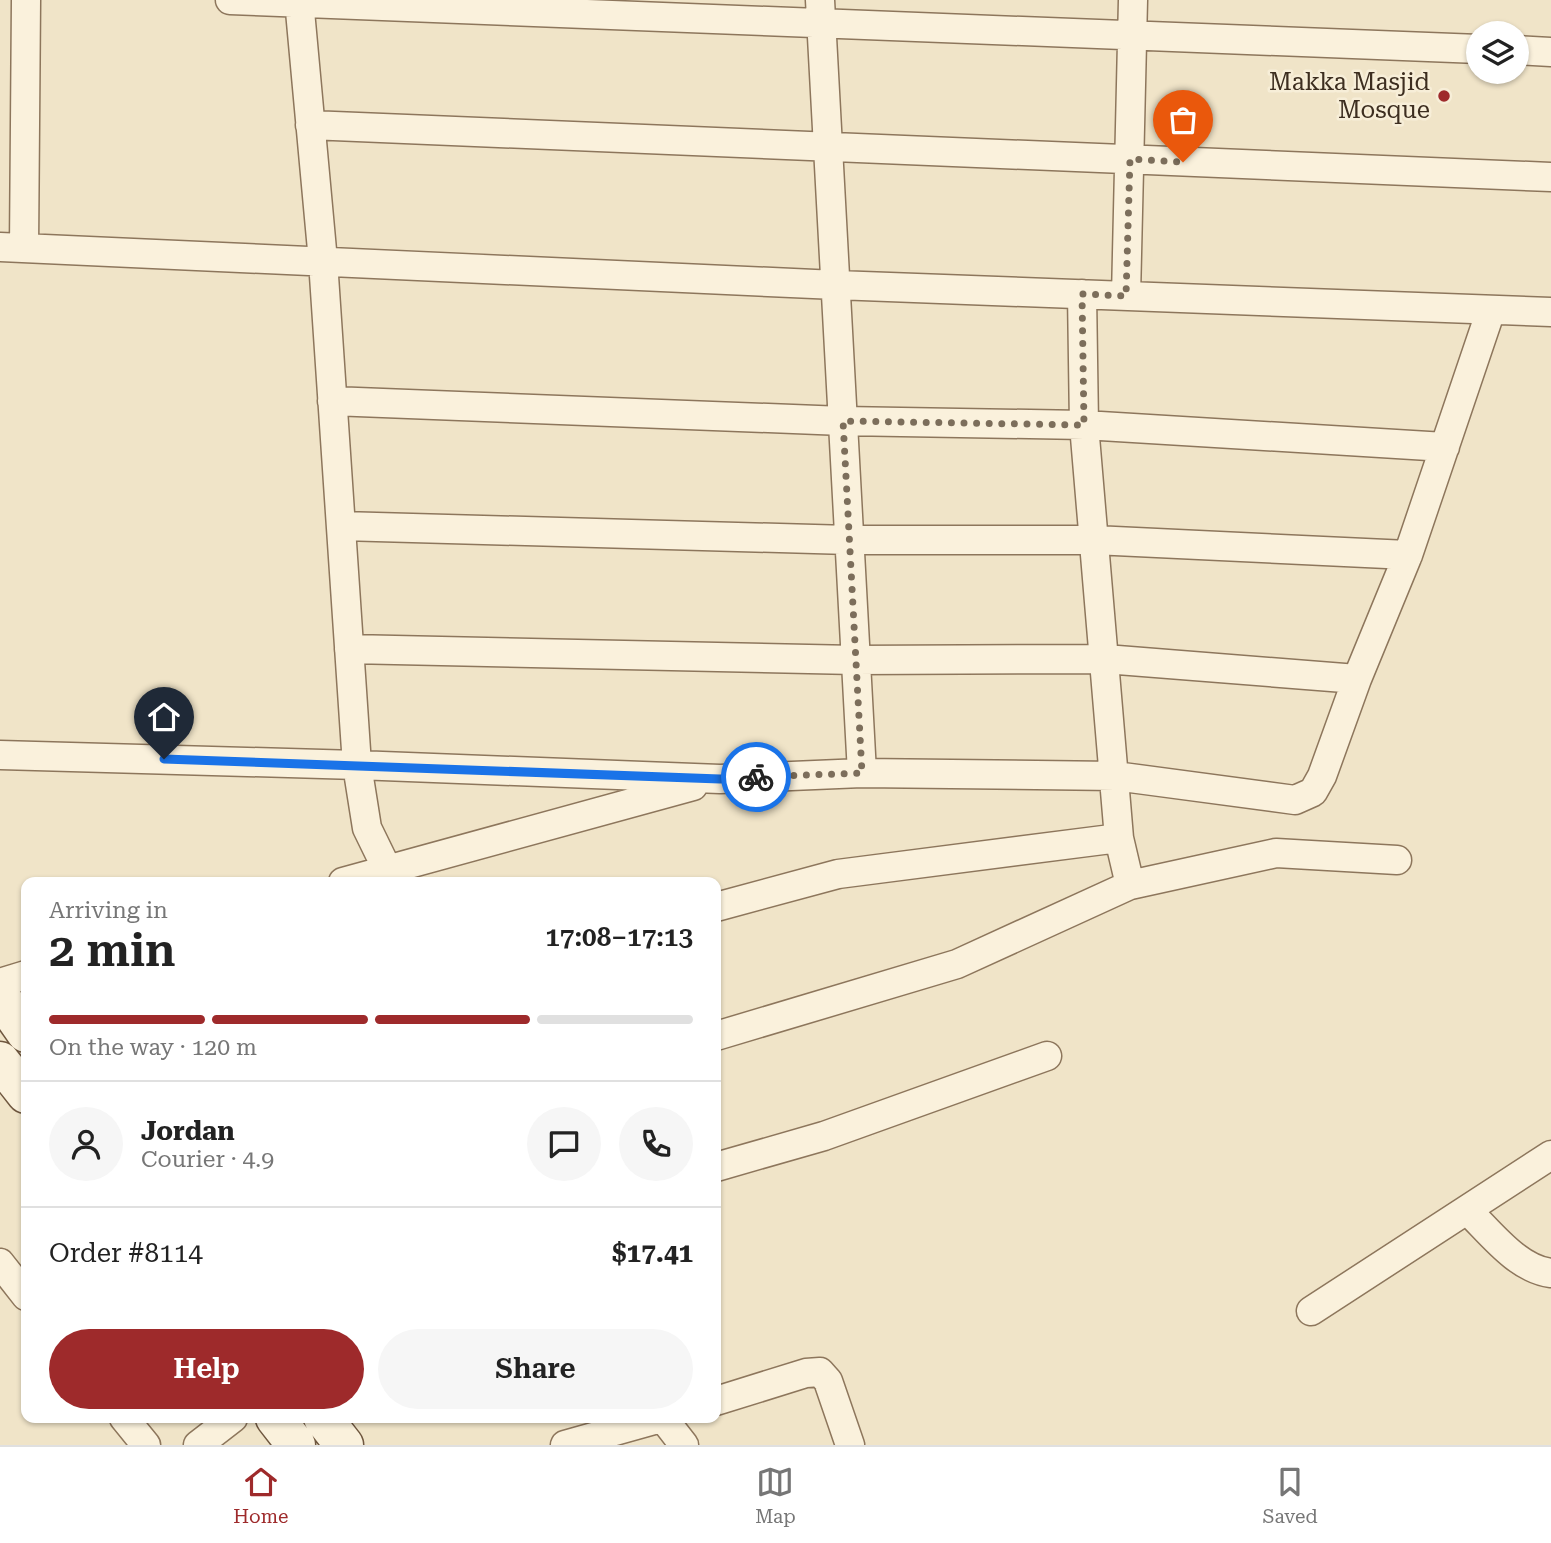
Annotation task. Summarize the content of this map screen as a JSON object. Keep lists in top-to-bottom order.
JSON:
{
  "places": ["Makka Masjid Mosque"],
  "page": {
    "heading": ["2 min", "Arriving in", "17:08–17:13"],
    "panel": [
      "Jordan",
      "Courier · 4.9",
      "Order #8114",
      "$17.41"
    ],
    "bar": "On the way · 120 m",
    "buttons": ["Help", "Share"],
    "tabs": ["Home", "Map", "Saved"]
  }
}
